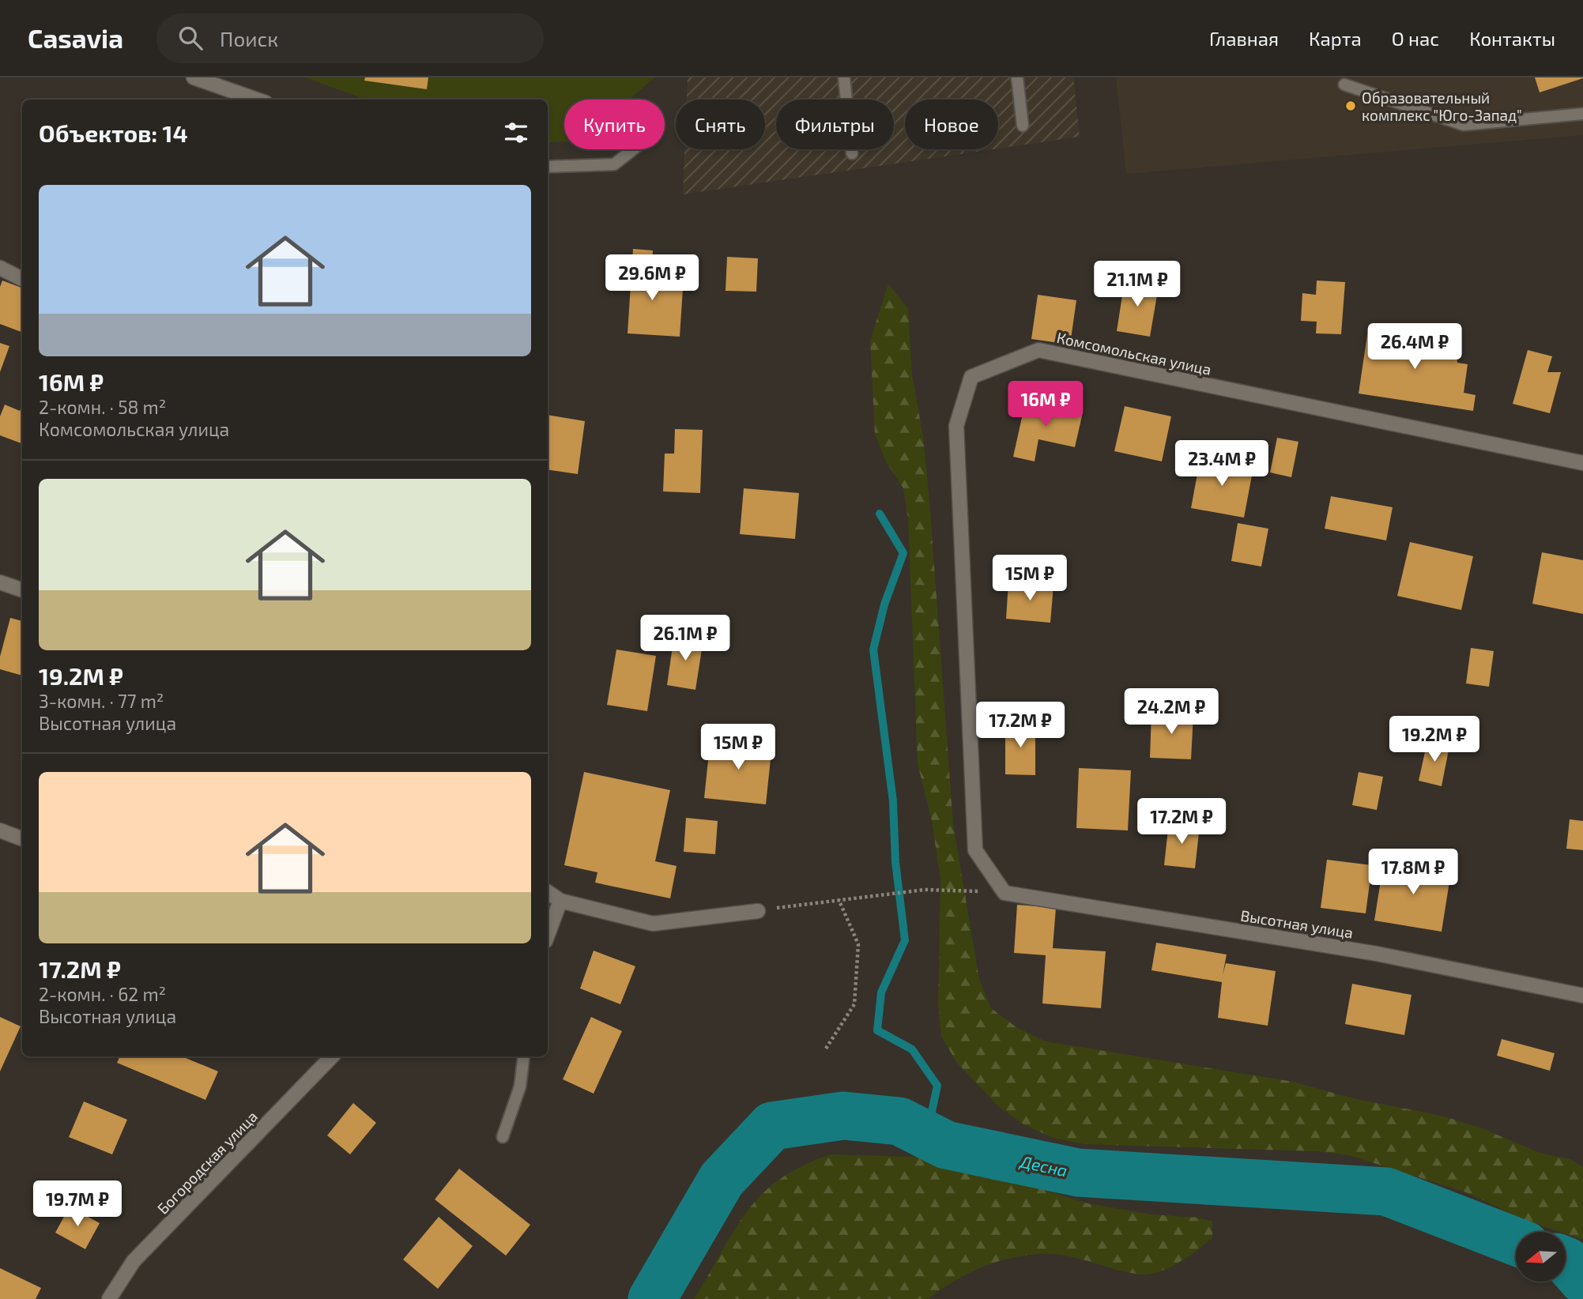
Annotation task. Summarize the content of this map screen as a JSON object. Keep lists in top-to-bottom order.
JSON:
{
  "streets": {
    "street": ["Комсомольская улица", "Высотная улица", "Богородская улица"]
  },
  "crossings": [
    ["Комсомольская улица", "Высотная улица"]
  ],
  "water": ["Десна"],
  "places": ["Образовательный комплекс \"Юго-Запад\""],
  "north": "left",
  "page": {
    "header": "Casavia",
    "search": "Поиск",
    "nav": [
      "Главная",
      "Карта",
      "О нас",
      "Контакты"
    ],
    "chip": [
      "Купить",
      "Снять",
      "Фильтры",
      "Новое"
    ],
    "heading": "Объектов: 14",
    "list": [
      {
        "name": "16M ₽",
        "note": "2-комн. · 58 m² · Комсомольская улица"
      },
      {
        "name": "19.2M ₽",
        "note": "3-комн. · 77 m² · Высотная улица"
      },
      {
        "name": "17.2M ₽",
        "note": "2-комн. · 62 m² · Высотная улица"
      }
    ],
    "price": [
      "29.6M ₽",
      "21.1M ₽",
      "26.4M ₽",
      "16M ₽",
      "23.4M ₽",
      "15M ₽",
      "26.1M ₽",
      "24.2M ₽",
      "17.2M ₽",
      "19.2M ₽",
      "15M ₽",
      "17.2M ₽",
      "17.8M ₽",
      "19.7M ₽"
    ]
  }
}
